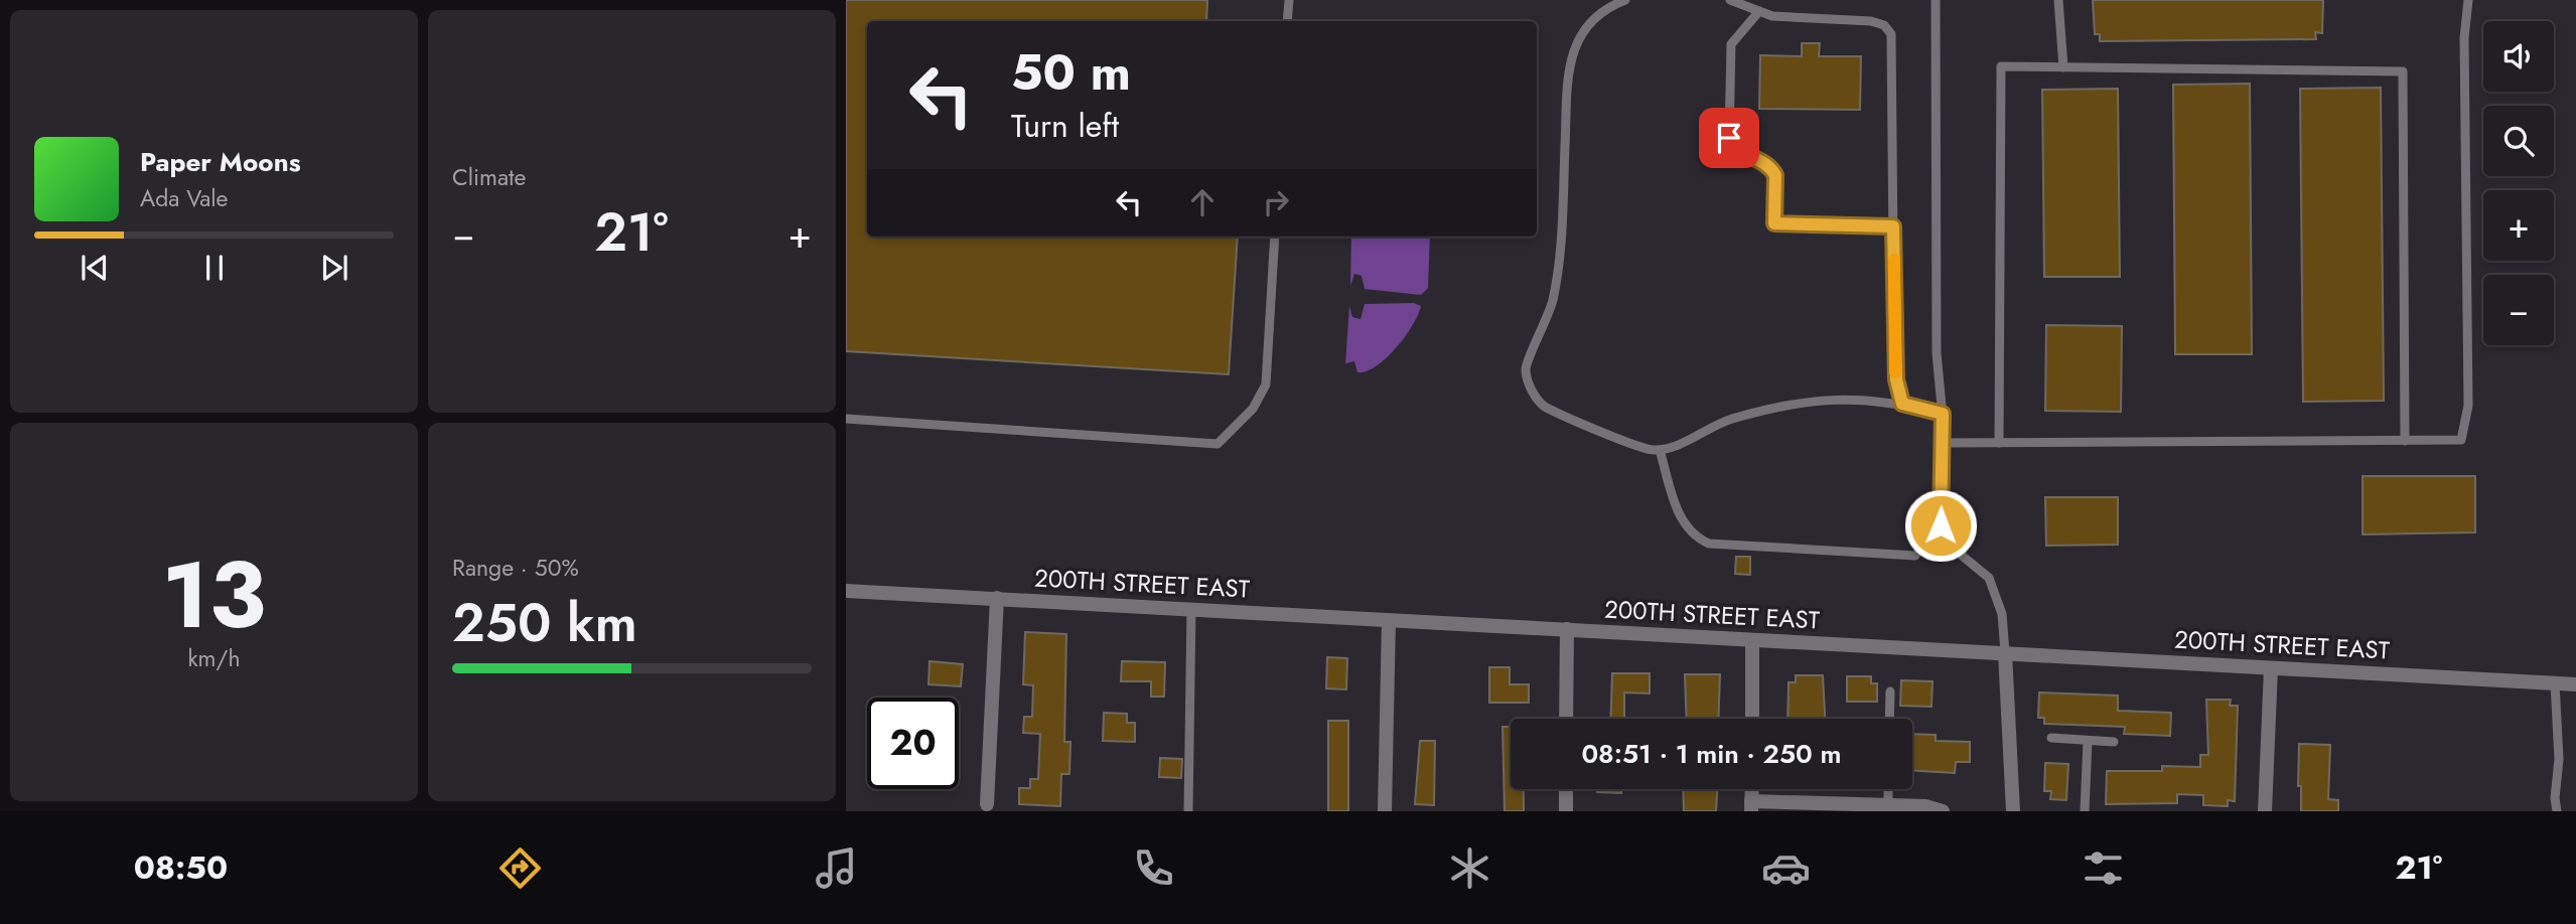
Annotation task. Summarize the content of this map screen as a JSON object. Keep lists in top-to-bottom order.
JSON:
{
  "streets": {
    "street": ["200TH STREET EAST"]
  },
  "page": {
    "tile": [
      "Climate",
      ["13", "km/h"],
      ["Range · 50%", "250 km"]
    ],
    "map_buttons": ["+", "−"],
    "turn": ["50 m", "Turn left"],
    "song": ["Paper Moons", "Ada Vale"],
    "heat": ["−", "21°", "+"],
    "limit": "20",
    "trip": "08:51 · 1 min · 250 m",
    "tabs": ["08:50", "21°"]
  }
}
